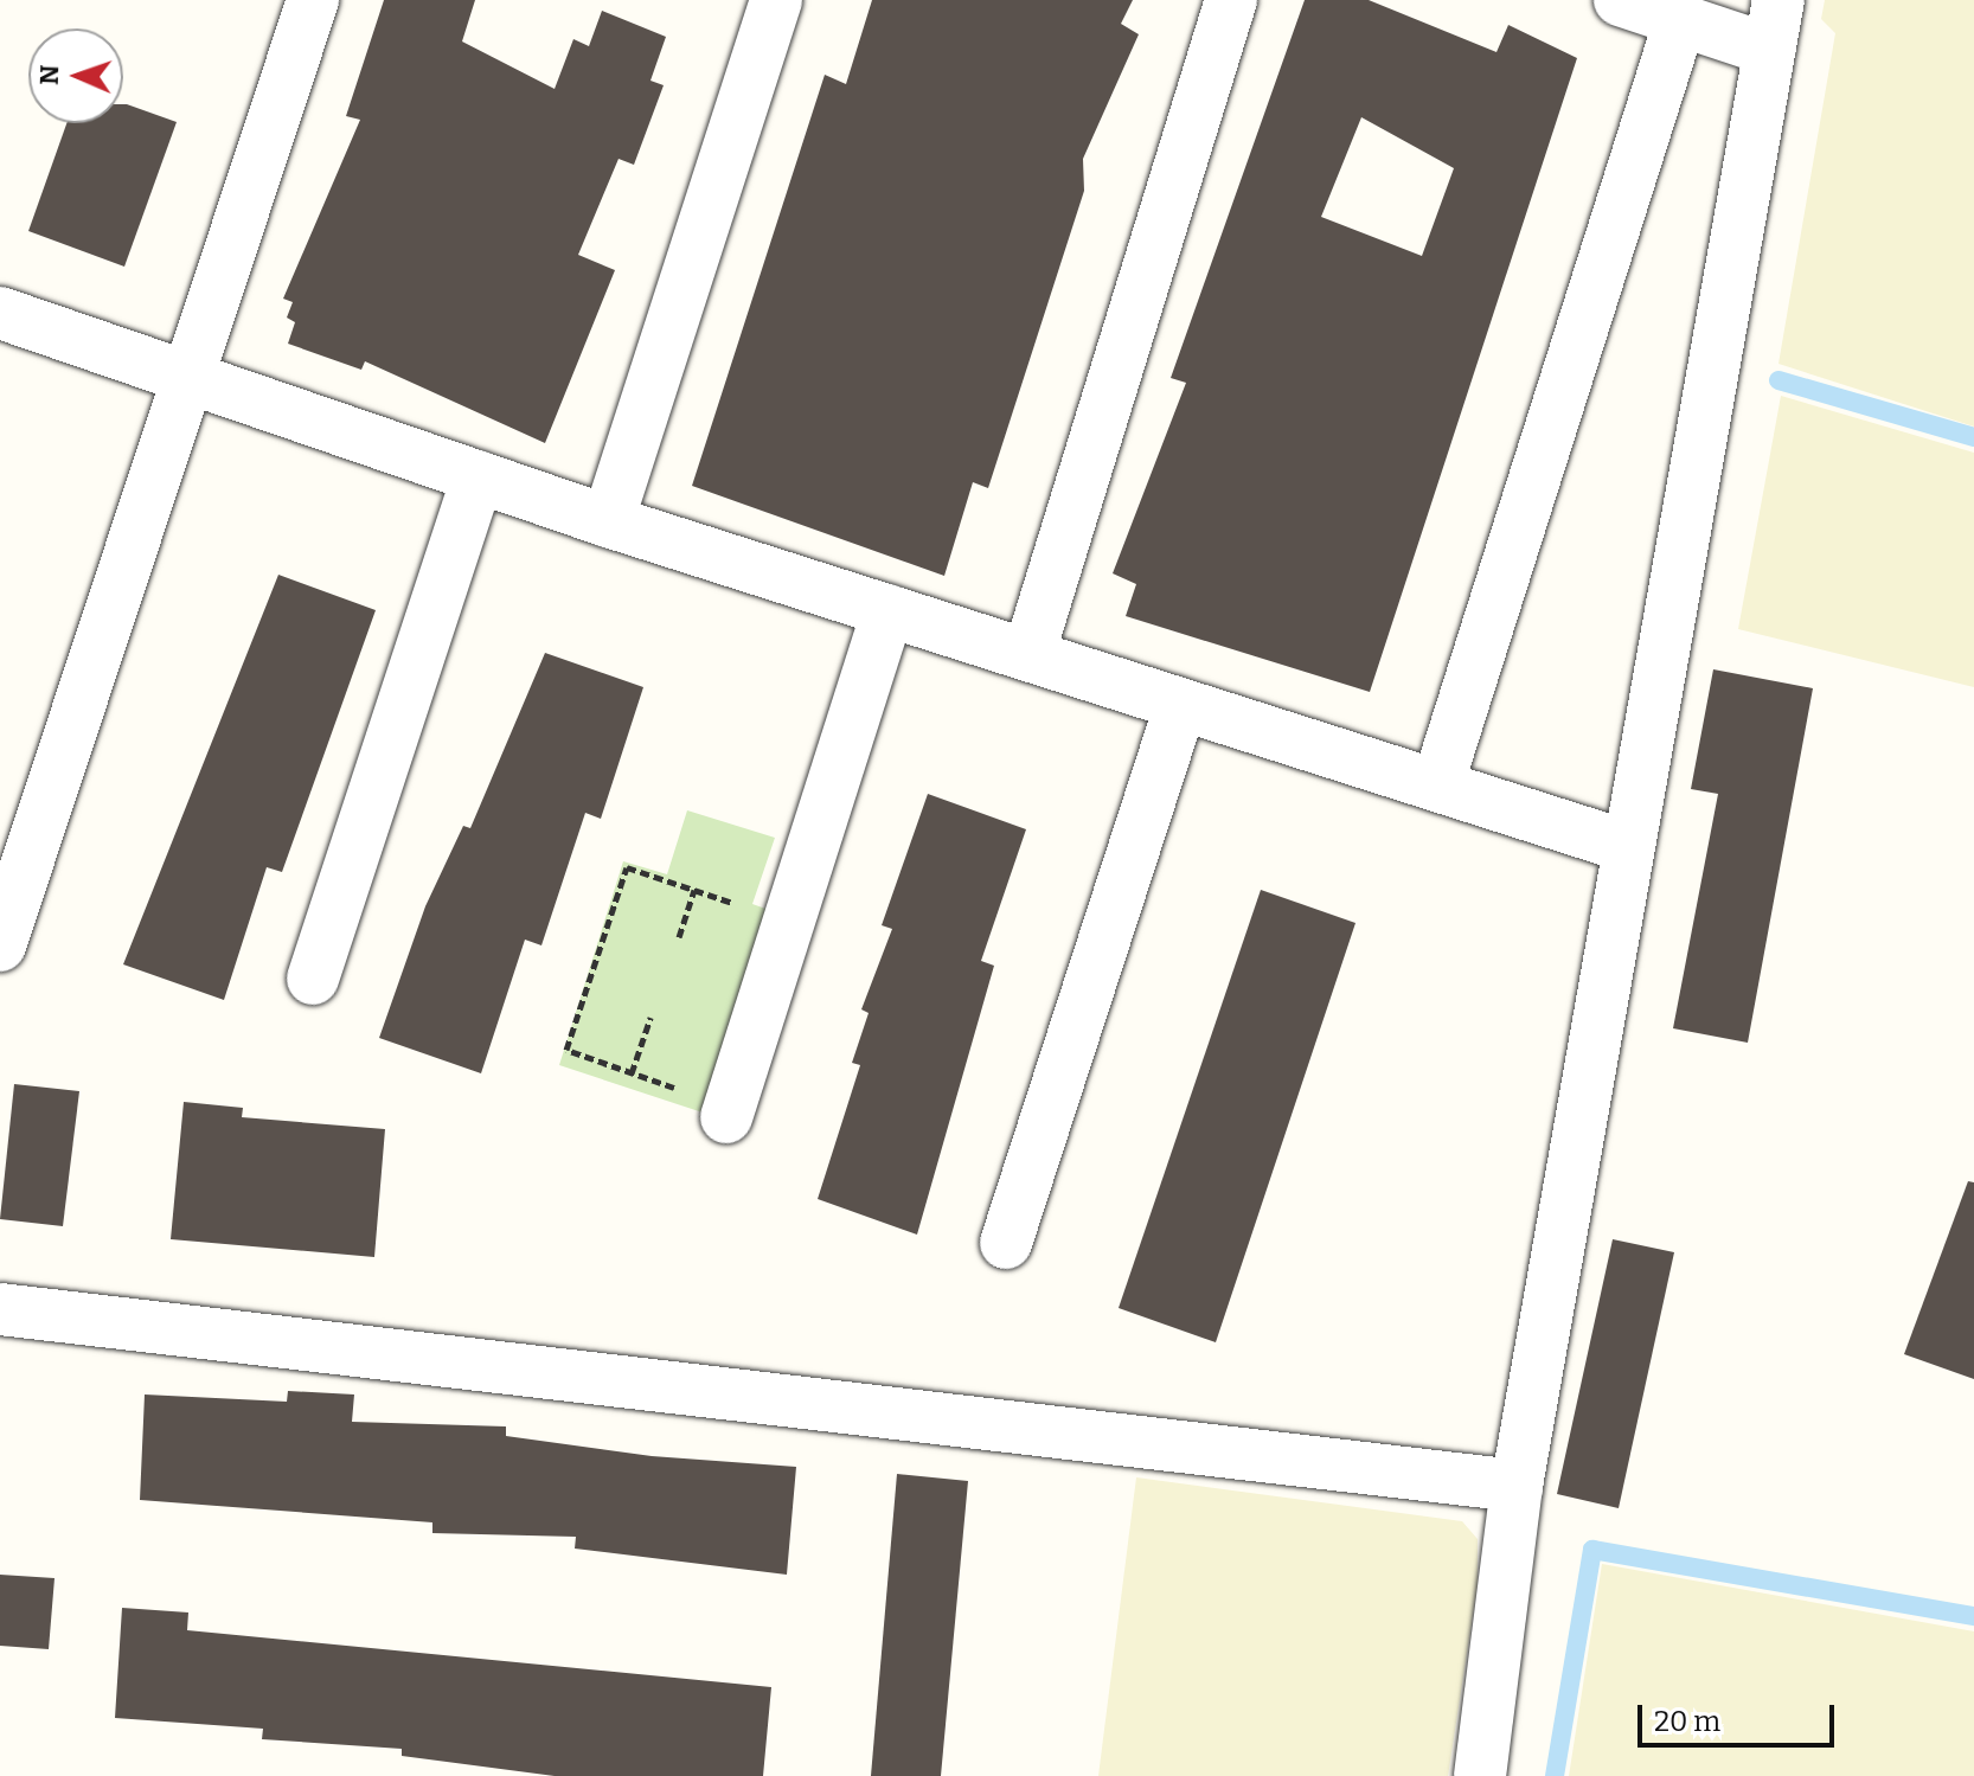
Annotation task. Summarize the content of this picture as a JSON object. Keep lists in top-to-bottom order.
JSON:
{
  "scale_bar": "20 m",
  "north": "left"
}
